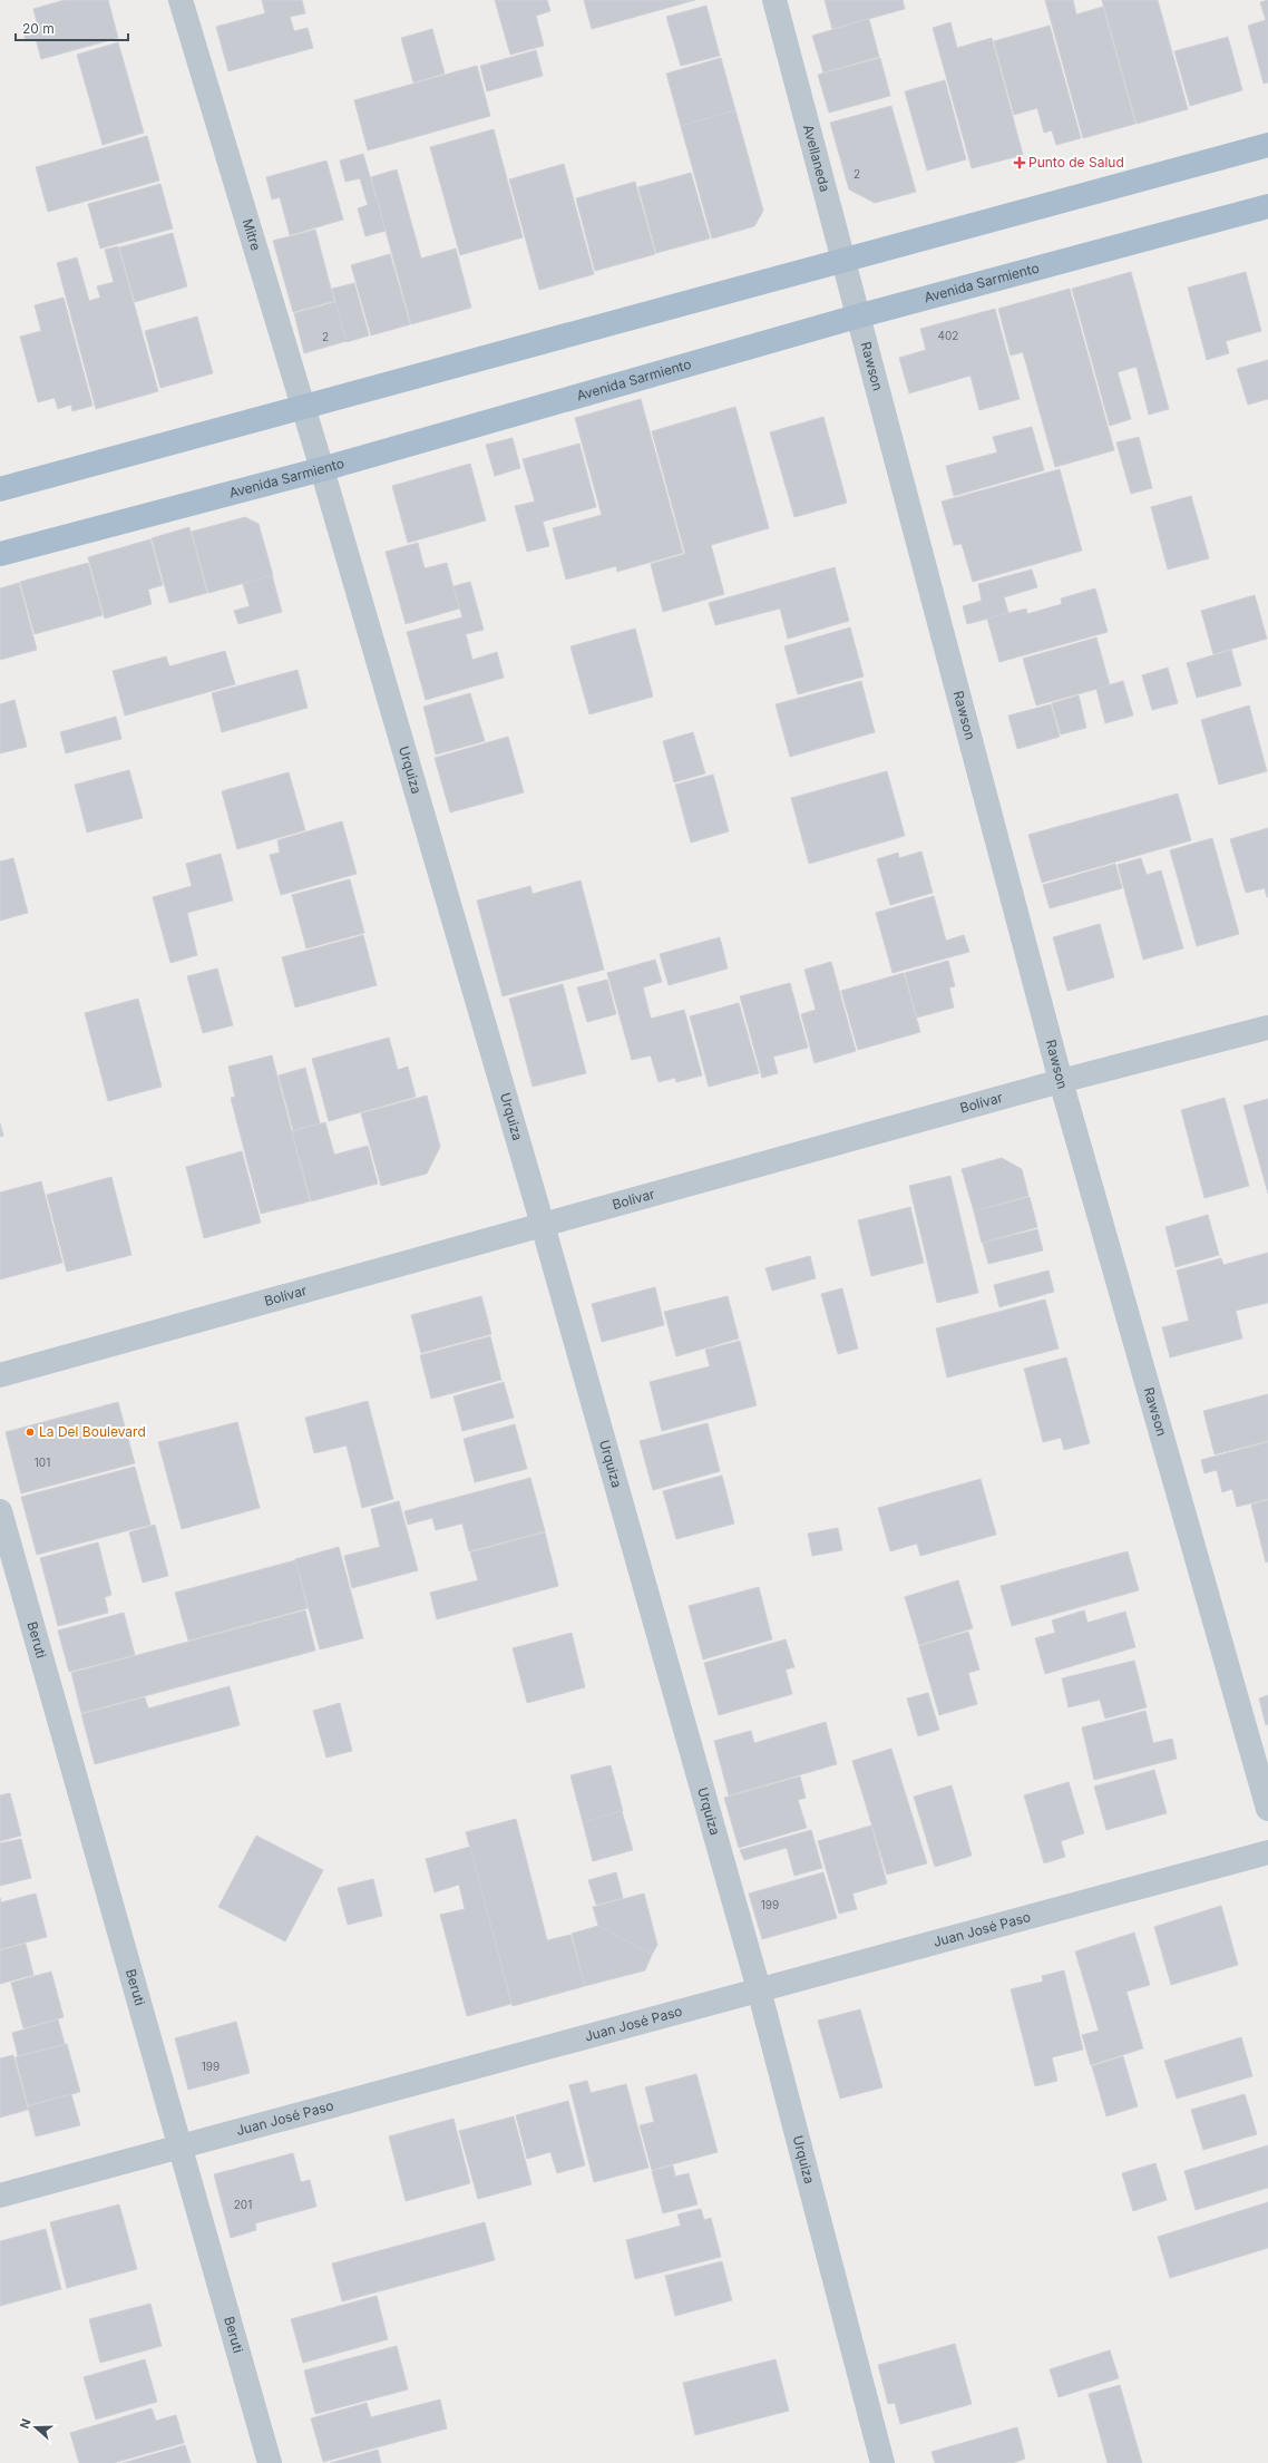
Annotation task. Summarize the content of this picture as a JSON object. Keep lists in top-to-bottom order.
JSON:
{
  "streets": {
    "main road": ["Avenida Sarmiento"],
    "street": [
      "Avellaneda",
      "Mitre",
      "Rawson",
      "Urquiza",
      "Bolívar",
      "Beruti",
      "Juan José Paso"
    ]
  },
  "crossings": [
    ["Avellaneda", "Avenida Sarmiento"],
    ["Avellaneda", "Rawson"],
    ["Mitre", "Avenida Sarmiento"],
    ["Mitre", "Urquiza"],
    ["Avenida Sarmiento", "Rawson"],
    ["Avenida Sarmiento", "Urquiza"],
    ["Rawson", "Bolívar"],
    ["Urquiza", "Bolívar"],
    ["Urquiza", "Juan José Paso"],
    ["Beruti", "Juan José Paso"]
  ],
  "places": {
    "health": ["Punto de Salud"],
    "other": ["La Del Boulevard"]
  },
  "house_numbers": [
    "2",
    "402",
    "2",
    "101",
    "199",
    "199",
    "201"
  ],
  "scale_bar": "20 m",
  "north": "left"
}
